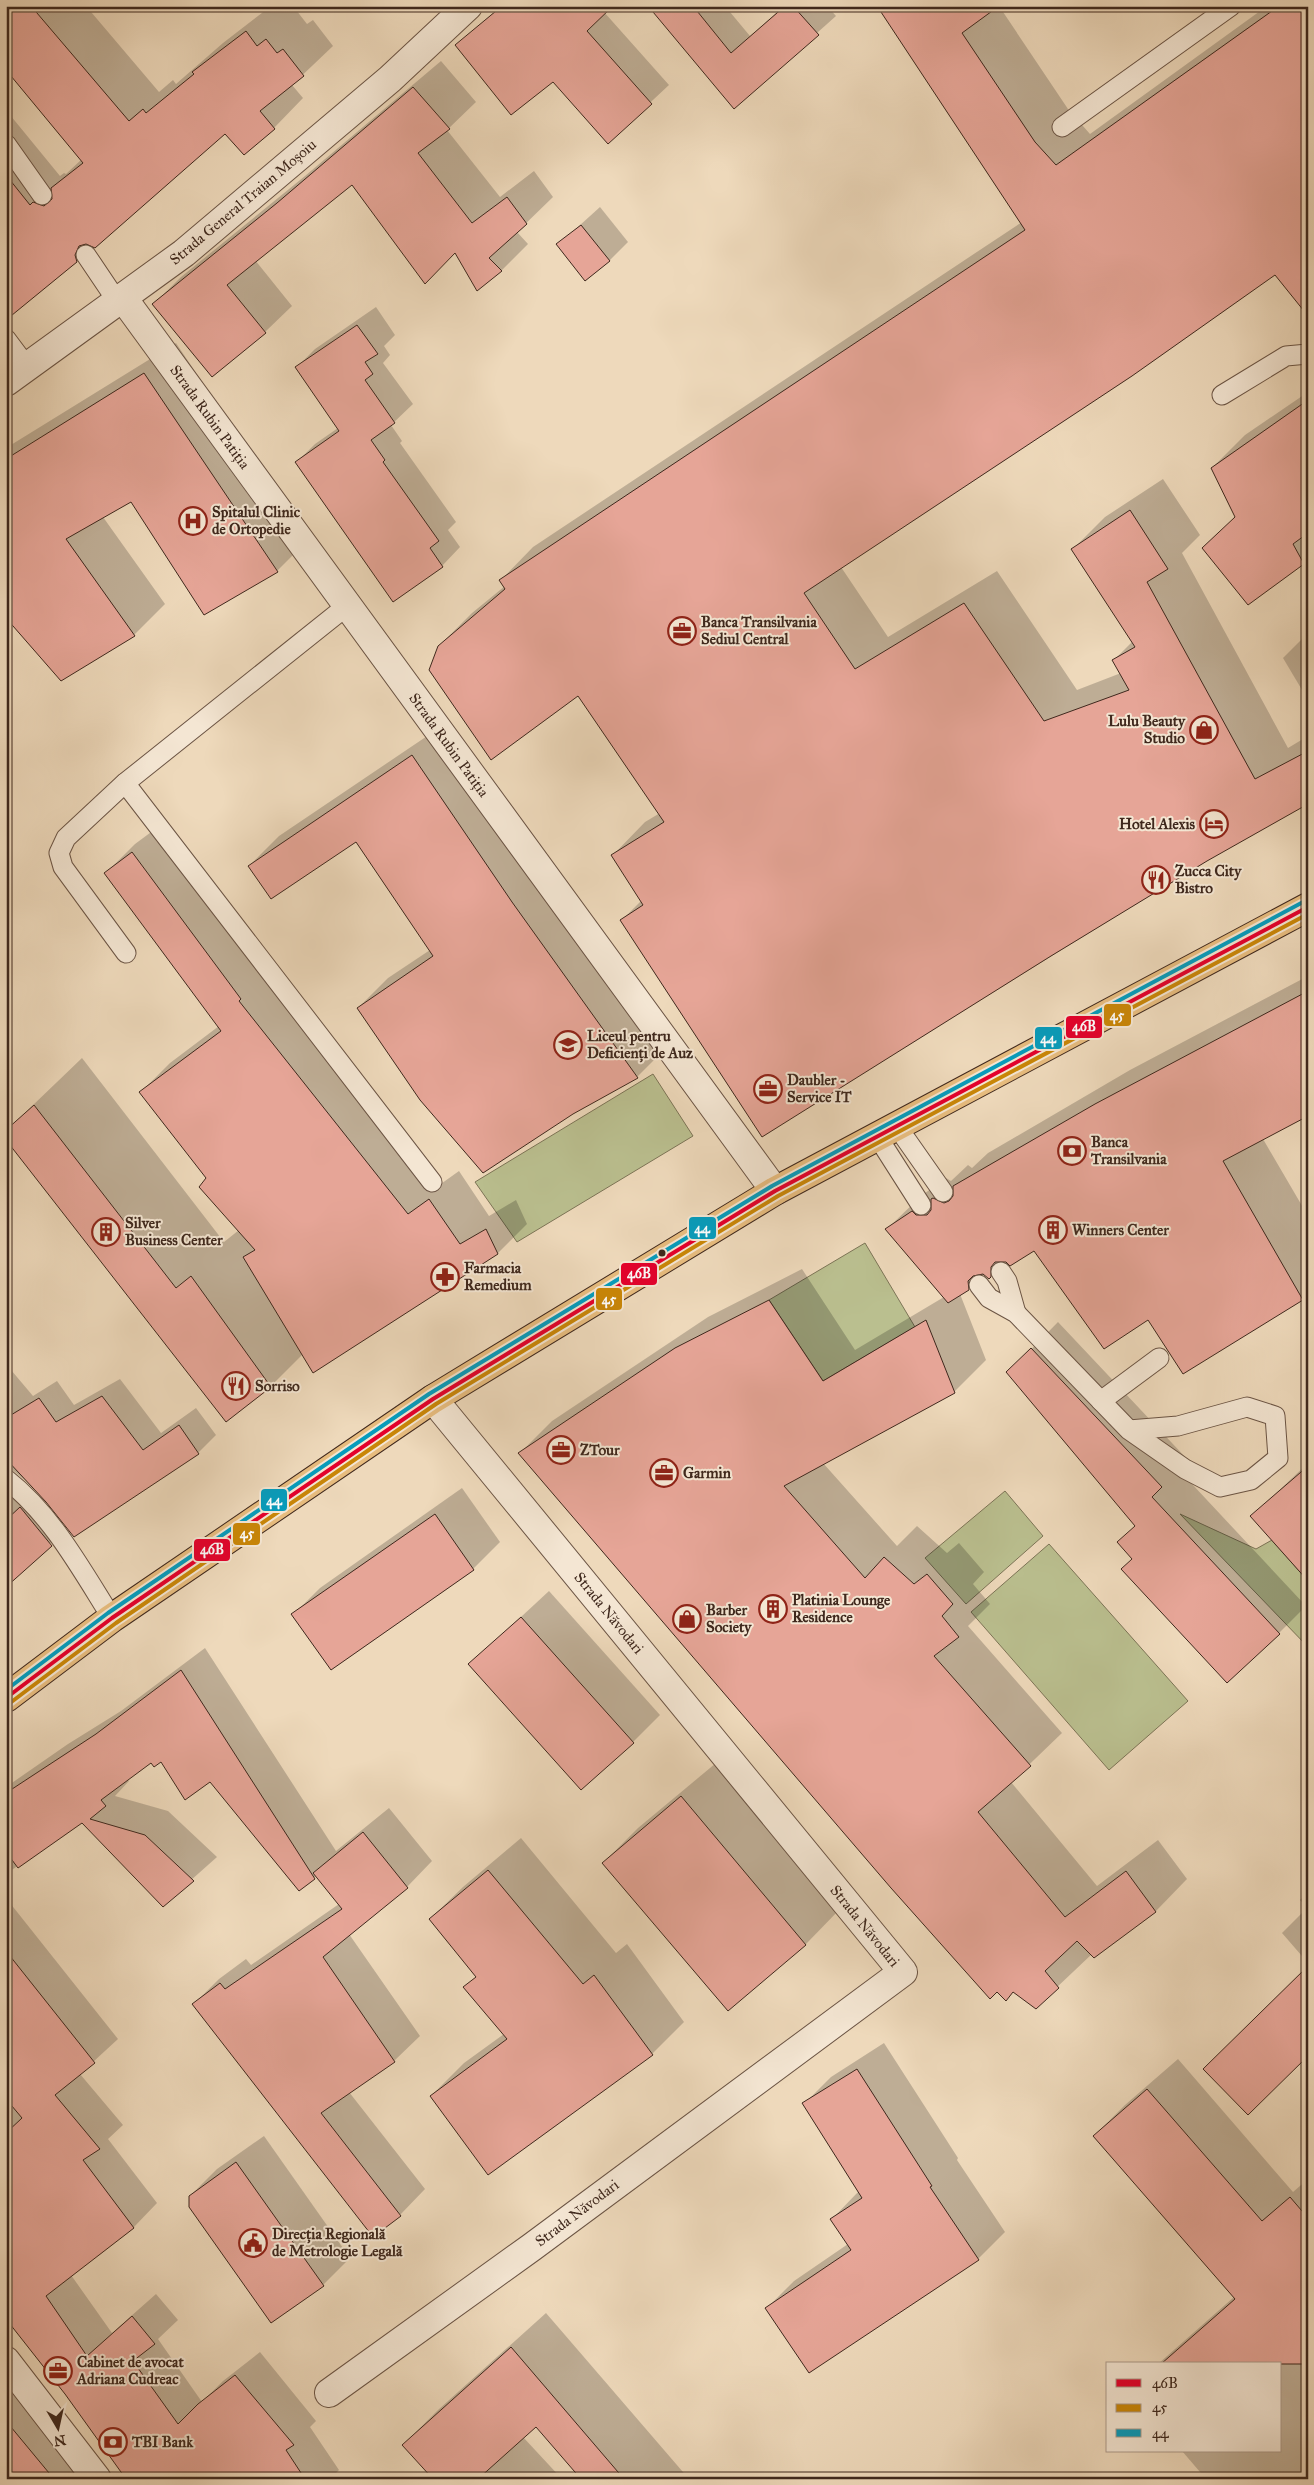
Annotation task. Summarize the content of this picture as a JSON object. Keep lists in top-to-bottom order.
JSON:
{
  "streets": {
    "street": ["Strada General Traian Moșoiu", "Strada Rubin Patiția", "Strada Năvodari"]
  },
  "crossings": [
    ["Strada General Traian Moșoiu", "Strada Rubin Patiția"]
  ],
  "places": {
    "hospital": ["Spitalul Clinic de Ortopedie"],
    "office": [
      "Banca Transilvania Sediul Central",
      "Daubler - Service IT",
      "ZTour",
      "Garmin",
      "Cabinet de avocat Adriana Cudreac"
    ],
    "shop": ["Lulu Beauty Studio", "Barber Society"],
    "hotel": ["Hotel Alexis"],
    "restaurant": ["Zucca City Bistro", "Sorriso"],
    "school or university": ["Liceul pentru Deficienți de Auz"],
    "bank": ["Banca Transilvania", "TBI Bank"],
    "building": ["Winners Center", "Silver Business Center", "Platinia Lounge Residence"],
    "pharmacy": ["Farmacia Remedium"],
    "public building": ["Direcția Regională de Metrologie Legală"]
  },
  "lines": ["transit line 44", "transit line 46B", "transit line 45"],
  "legend": ["46B", "45", "44"],
  "north": "bottom"
}
